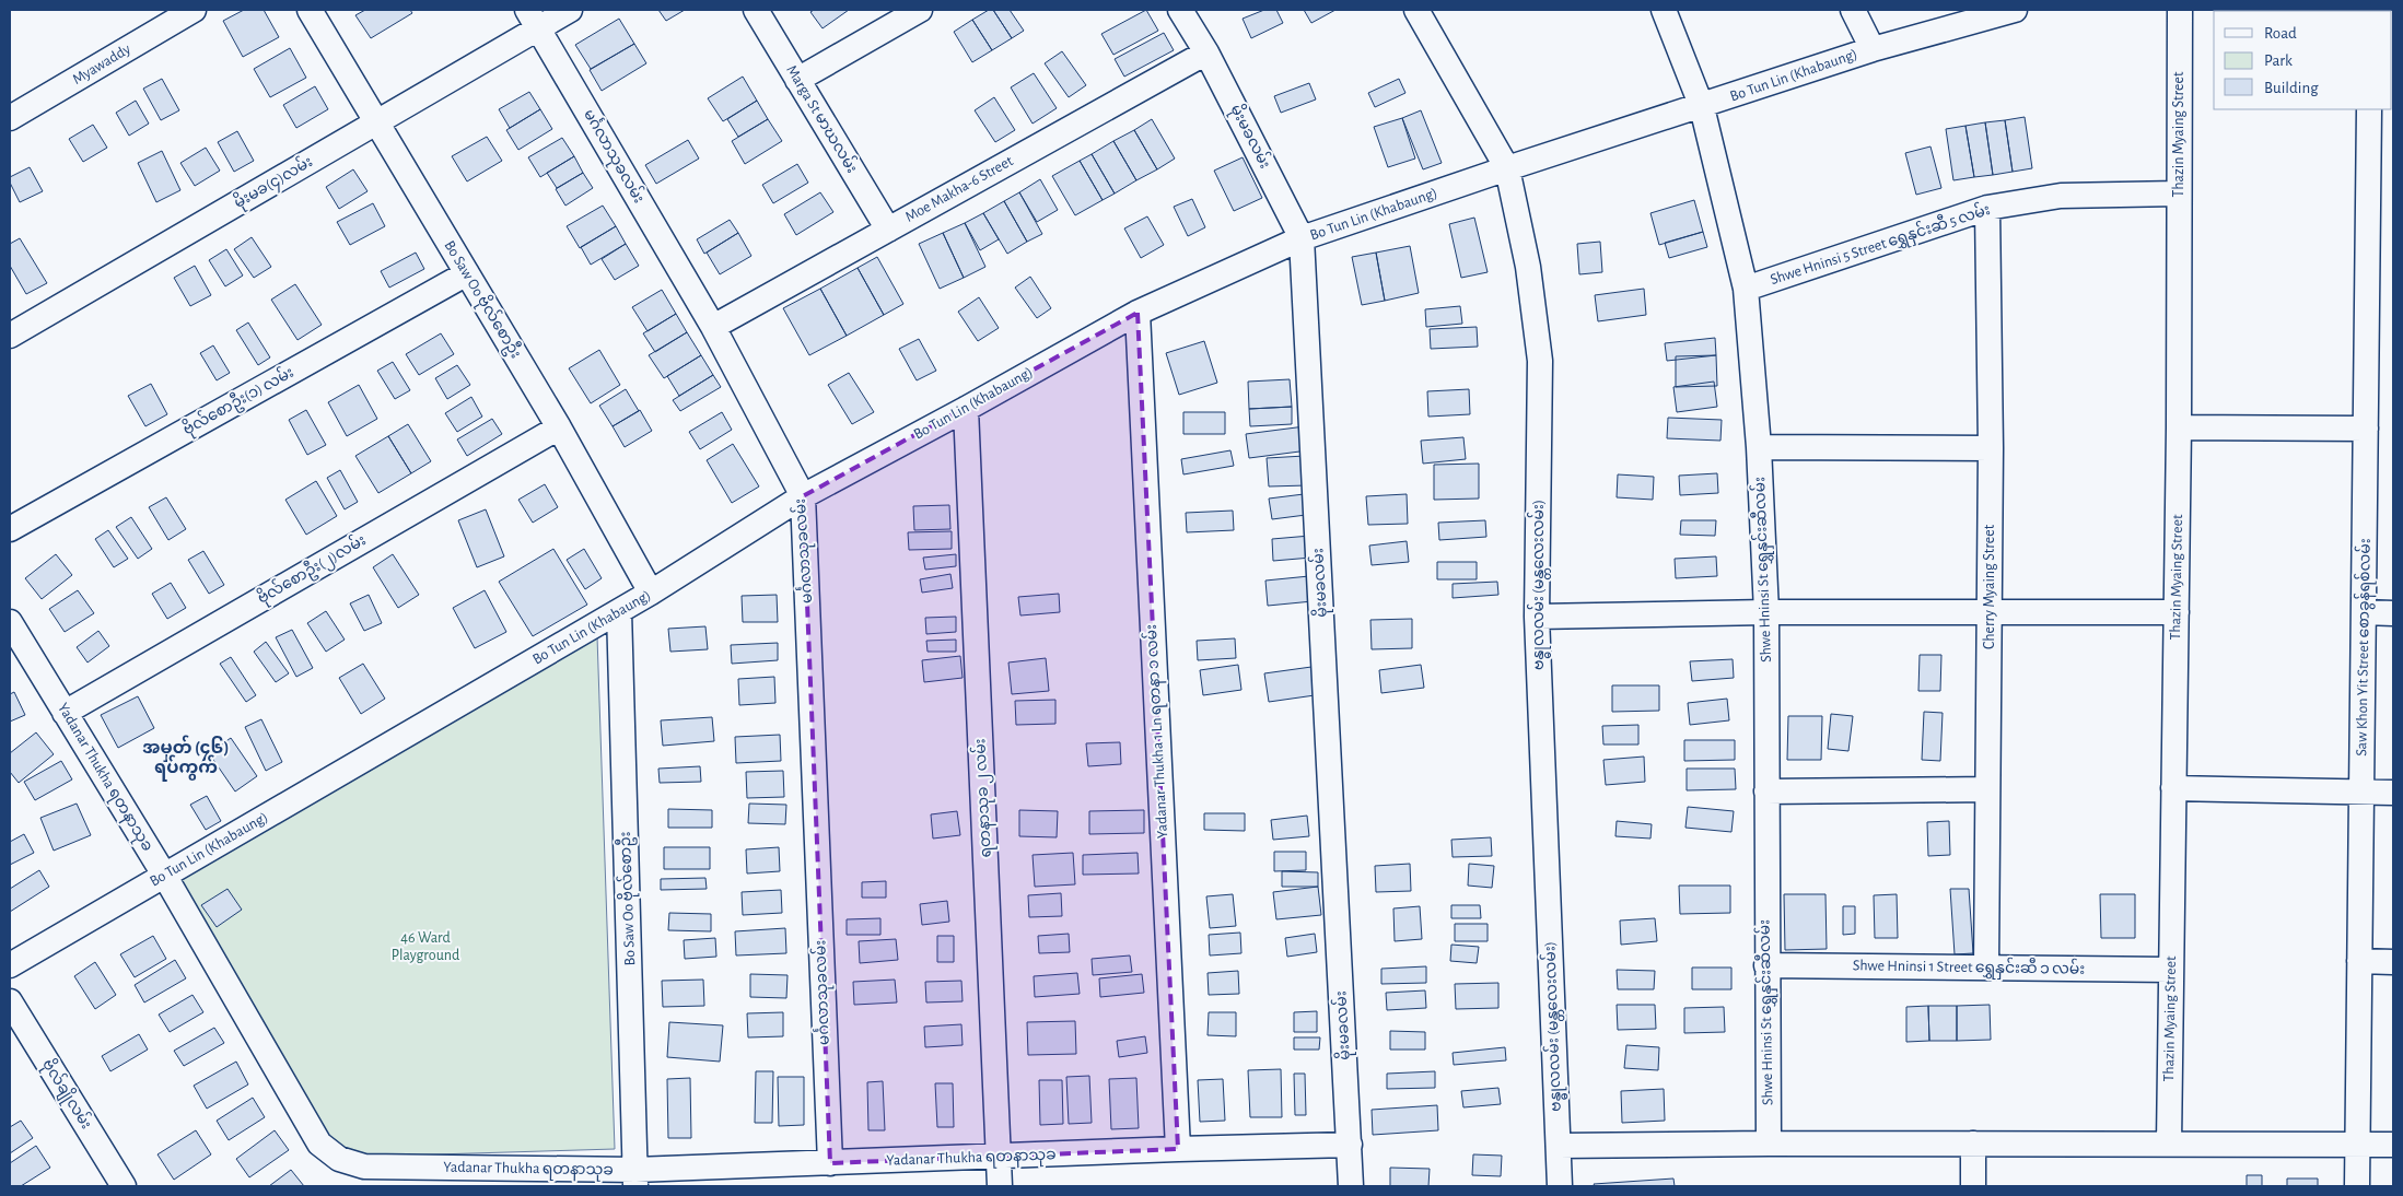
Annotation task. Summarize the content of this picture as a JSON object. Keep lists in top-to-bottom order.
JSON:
{
  "streets": {
    "street": [
      "Myawaddy",
      "Bo Tun Lin (Khabaung)",
      "Marga St မာဃလမ်း",
      "Thazin Myaing Street",
      "မိုးမခလမ်း",
      "မင်္ဂလာသုခလမ်း",
      "မိုးမခ(၄)လမ်း",
      "Moe Makha-6 Street",
      "Shwe Hninsi 5 Street ရွှေနှင်းဆီ 5 လမ်း",
      "Bo Saw Oo ဗိုလ်စောဦး",
      "ဗိုလ်စောဦး(၁) လမ်း",
      "ဗိုလ်စောဦး(၂)လမ်း",
      "Shwe Hninsi St ရွှေနှင်းဆီလမ်း",
      "ဗန္ဓုလလမ်း (မန္တလေးလမ်း)",
      "Cherry Myaing Street",
      "Saw Khon Yit Street စောခွန်ရစ်လမ်း",
      "Yadanar Thukha 1 Ln ရတနာ ၁ လမ်း",
      "Yadanar Thukha ရတနာသုခ",
      "ရတနာသုခ ၂ လမ်း",
      "Shwe Hninsi 1 Street ရွှေနှင်းဆီ ၁ လမ်း",
      "ဗိုလ်ချိုလမ်း"
    ]
  },
  "crossings": [
    ["Bo Tun Lin (Khabaung)", "မိုးမခလမ်း"],
    ["Bo Tun Lin (Khabaung)", "မင်္ဂလာသုခလမ်း"],
    ["Bo Tun Lin (Khabaung)", "Bo Saw Oo ဗိုလ်စောဦး"],
    ["Bo Tun Lin (Khabaung)", "Shwe Hninsi St ရွှေနှင်းဆီလမ်း"],
    ["Bo Tun Lin (Khabaung)", "ဗန္ဓုလလမ်း (မန္တလေးလမ်း)"],
    ["Bo Tun Lin (Khabaung)", "Yadanar Thukha 1 Ln ရတနာ ၁ လမ်း"],
    ["Bo Tun Lin (Khabaung)", "Yadanar Thukha ရတနာသုခ"],
    ["Bo Tun Lin (Khabaung)", "ရတနာသုခ ၂ လမ်း"],
    ["Marga St မာဃလမ်း", "Moe Makha-6 Street"],
    ["Thazin Myaing Street", "Shwe Hninsi 5 Street ရွှေနှင်းဆီ 5 လမ်း"],
    ["Thazin Myaing Street", "Shwe Hninsi 1 Street ရွှေနှင်းဆီ ၁ လမ်း"],
    ["မိုးမခလမ်း", "Moe Makha-6 Street"],
    ["မိုးမခလမ်း", "Yadanar Thukha ရတနာသုခ"],
    ["မင်္ဂလာသုခလမ်း", "မိုးမခ(၄)လမ်း"],
    ["မင်္ဂလာသုခလမ်း", "Moe Makha-6 Street"],
    ["မင်္ဂလာသုခလမ်း", "Yadanar Thukha ရတနာသုခ"],
    ["မိုးမခ(၄)လမ်း", "Bo Saw Oo ဗိုလ်စောဦး"],
    ["Shwe Hninsi 5 Street ရွှေနှင်းဆီ 5 လမ်း", "Shwe Hninsi St ရွှေနှင်းဆီလမ်း"],
    ["Shwe Hninsi 5 Street ရွှေနှင်းဆီ 5 လမ်း", "Cherry Myaing Street"],
    ["Bo Saw Oo ဗိုလ်စောဦး", "ဗိုလ်စောဦး(၁) လမ်း"],
    ["Bo Saw Oo ဗိုလ်စောဦး", "ဗိုလ်စောဦး(၂)လမ်း"],
    ["Bo Saw Oo ဗိုလ်စောဦး", "Yadanar Thukha ရတနာသုခ"],
    ["ဗိုလ်စောဦး(၂)လမ်း", "Yadanar Thukha ရတနာသုခ"],
    ["Shwe Hninsi St ရွှေနှင်းဆီလမ်း", "Shwe Hninsi 1 Street ရွှေနှင်းဆီ ၁ လမ်း"],
    ["Cherry Myaing Street", "Shwe Hninsi 1 Street ရွှေနှင်းဆီ ၁ လမ်း"],
    ["Yadanar Thukha 1 Ln ရတနာ ၁ လမ်း", "Yadanar Thukha ရတနာသုခ"],
    ["Yadanar Thukha ရတနာသုခ", "ရတနာသုခ ၂ လမ်း"]
  ],
  "districts": ["အမှတ် (၄၆) ရပ်ကွက်"],
  "parks": ["46 Ward Playground"],
  "legend": ["Road", "Park", "Building"]
}
